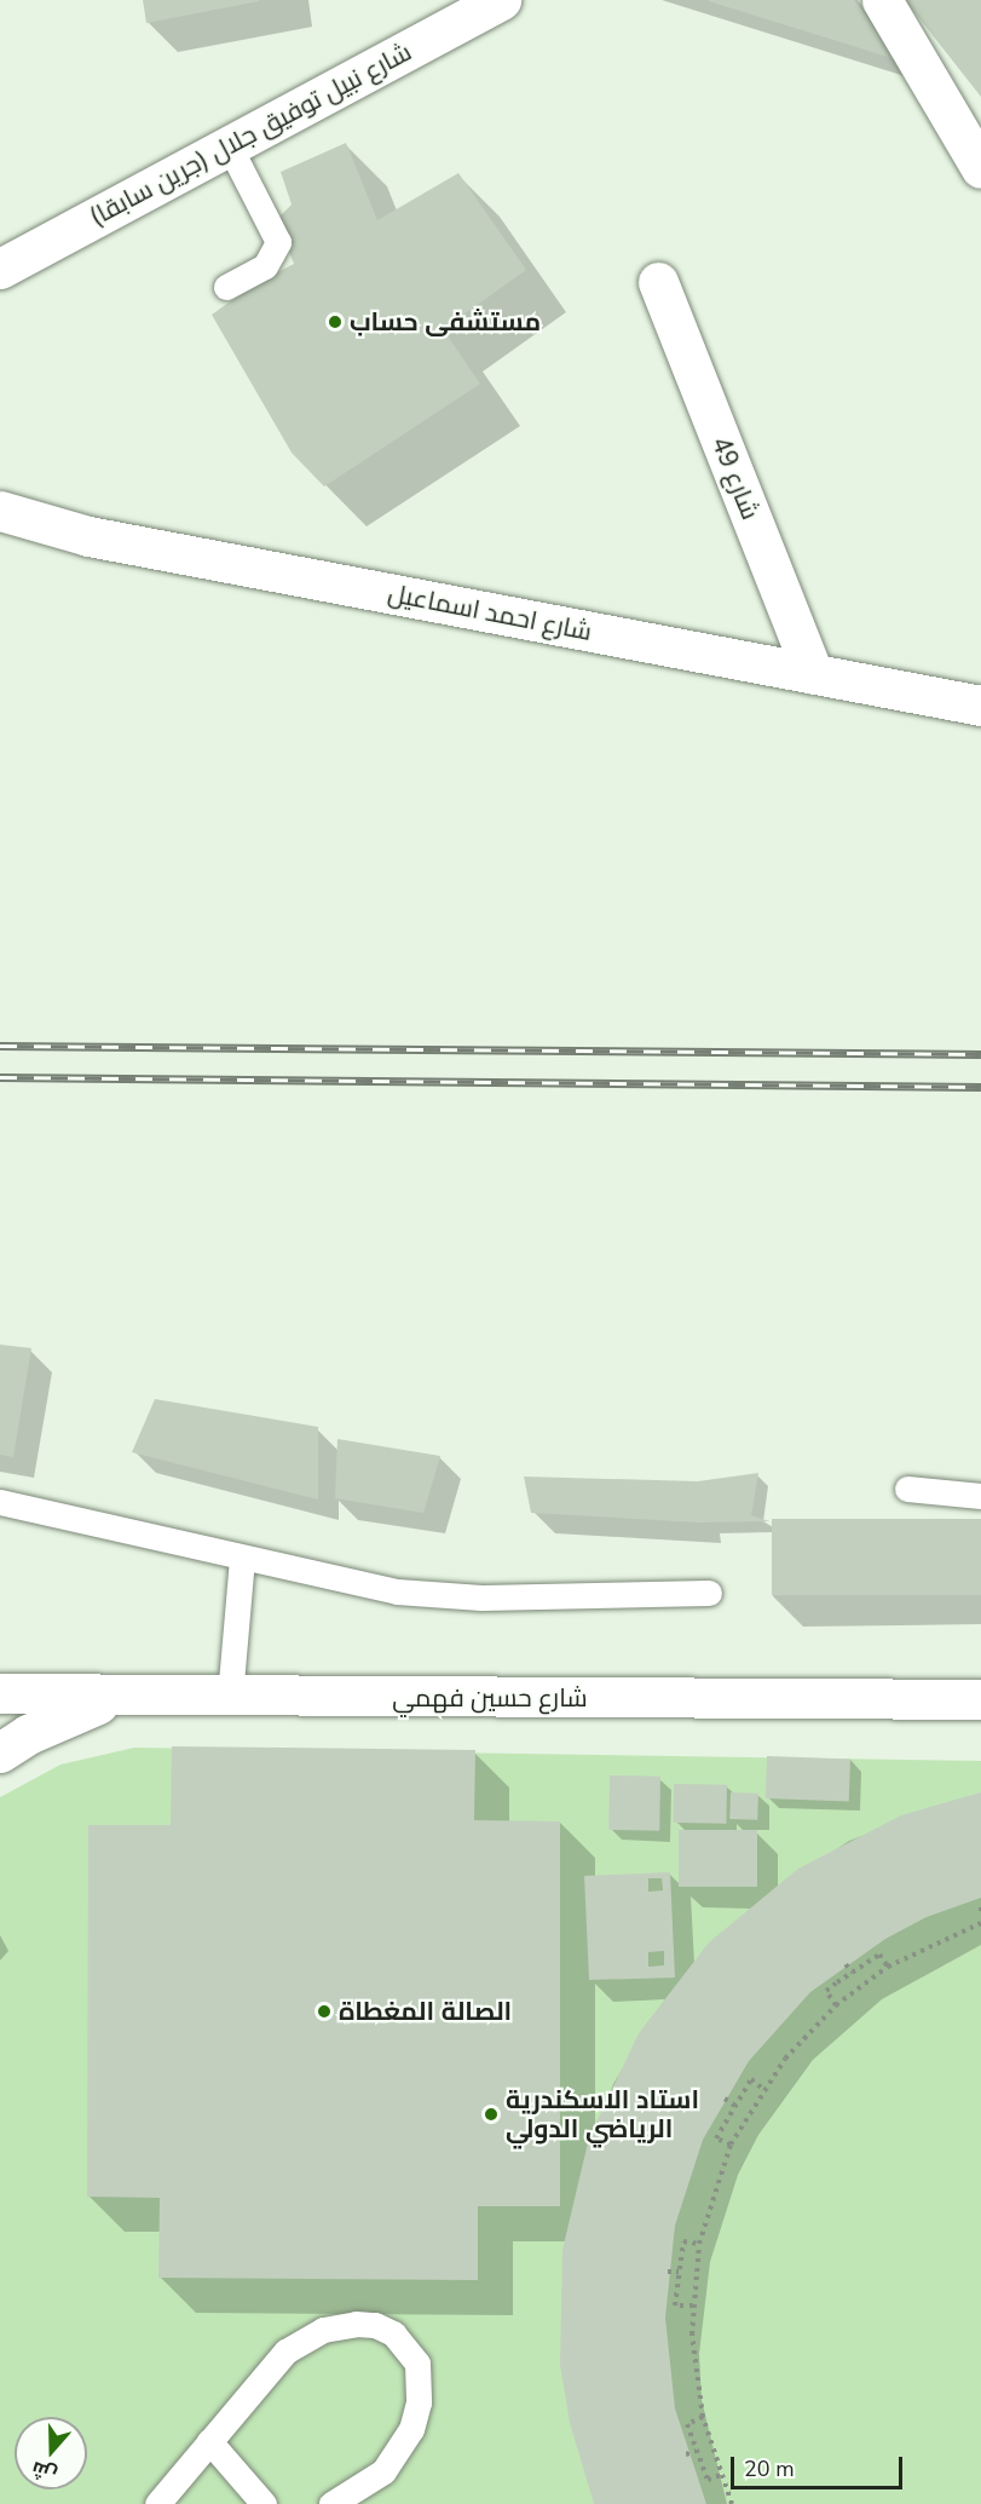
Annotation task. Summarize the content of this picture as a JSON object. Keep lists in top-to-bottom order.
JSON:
{
  "streets": {
    "street": [
      "شارع نبيل توفيق جلال (جرين سابقا)",
      "شارع 49",
      "شارع احمد اسماعيل",
      "شارع حسين فهمي"
    ]
  },
  "crossings": [
    ["شارع 49", "شارع احمد اسماعيل"]
  ],
  "places": ["مستشفى حساب", "الصالة المغطاة", "استاد الاسكندرية الرياضي الدولي"],
  "scale_bar": "20 m",
  "north": "bottom"
}
